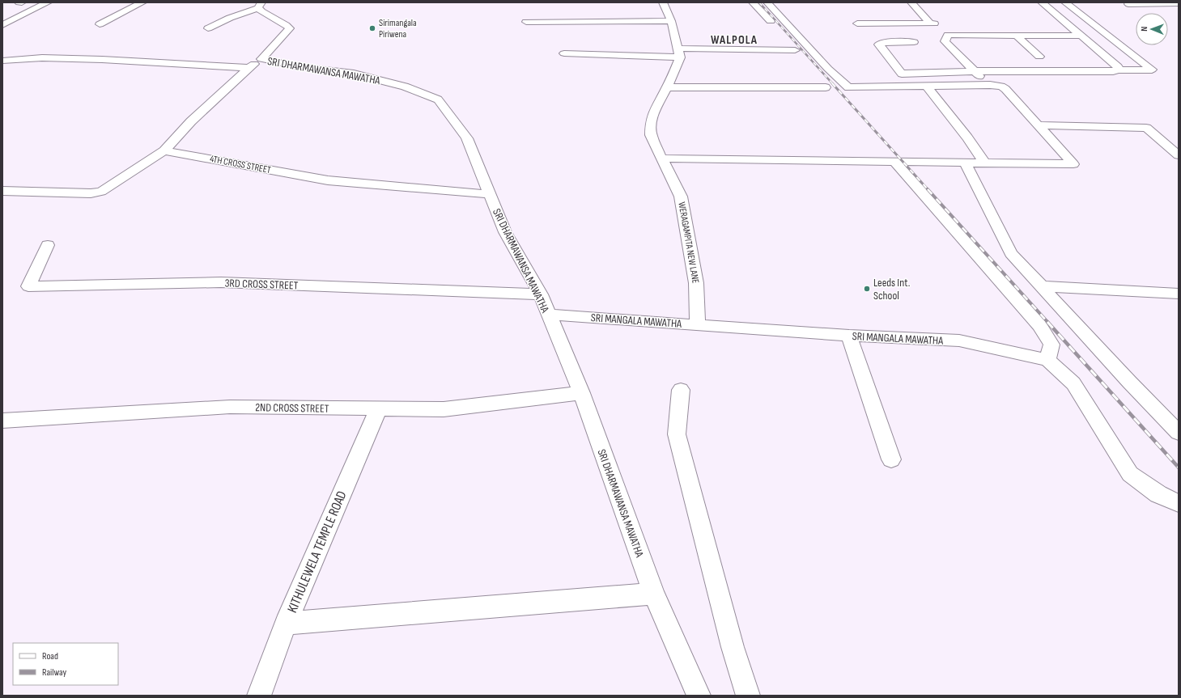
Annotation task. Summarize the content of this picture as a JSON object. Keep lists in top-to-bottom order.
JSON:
{
  "streets": {
    "street": [
      "SRI DHARMAWANSA MAWATHA",
      "4TH CROSS STREET",
      "WERAGAMPITA NEW LANE",
      "3RD CROSS STREET",
      "SRI MANGALA MAWATHA",
      "2ND CROSS STREET",
      "KITHULEWELA TEMPLE ROAD"
    ]
  },
  "crossings": [
    ["SRI DHARMAWANSA MAWATHA", "4TH CROSS STREET"],
    ["SRI DHARMAWANSA MAWATHA", "3RD CROSS STREET"],
    ["SRI DHARMAWANSA MAWATHA", "SRI MANGALA MAWATHA"],
    ["SRI DHARMAWANSA MAWATHA", "2ND CROSS STREET"],
    ["WERAGAMPITA NEW LANE", "SRI MANGALA MAWATHA"],
    ["2ND CROSS STREET", "KITHULEWELA TEMPLE ROAD"]
  ],
  "districts": ["WALPOLA"],
  "places": ["Sirimangala Piriwena", "Leeds Int. School"],
  "legend": ["Road", "Railway"],
  "north": "left"
}
